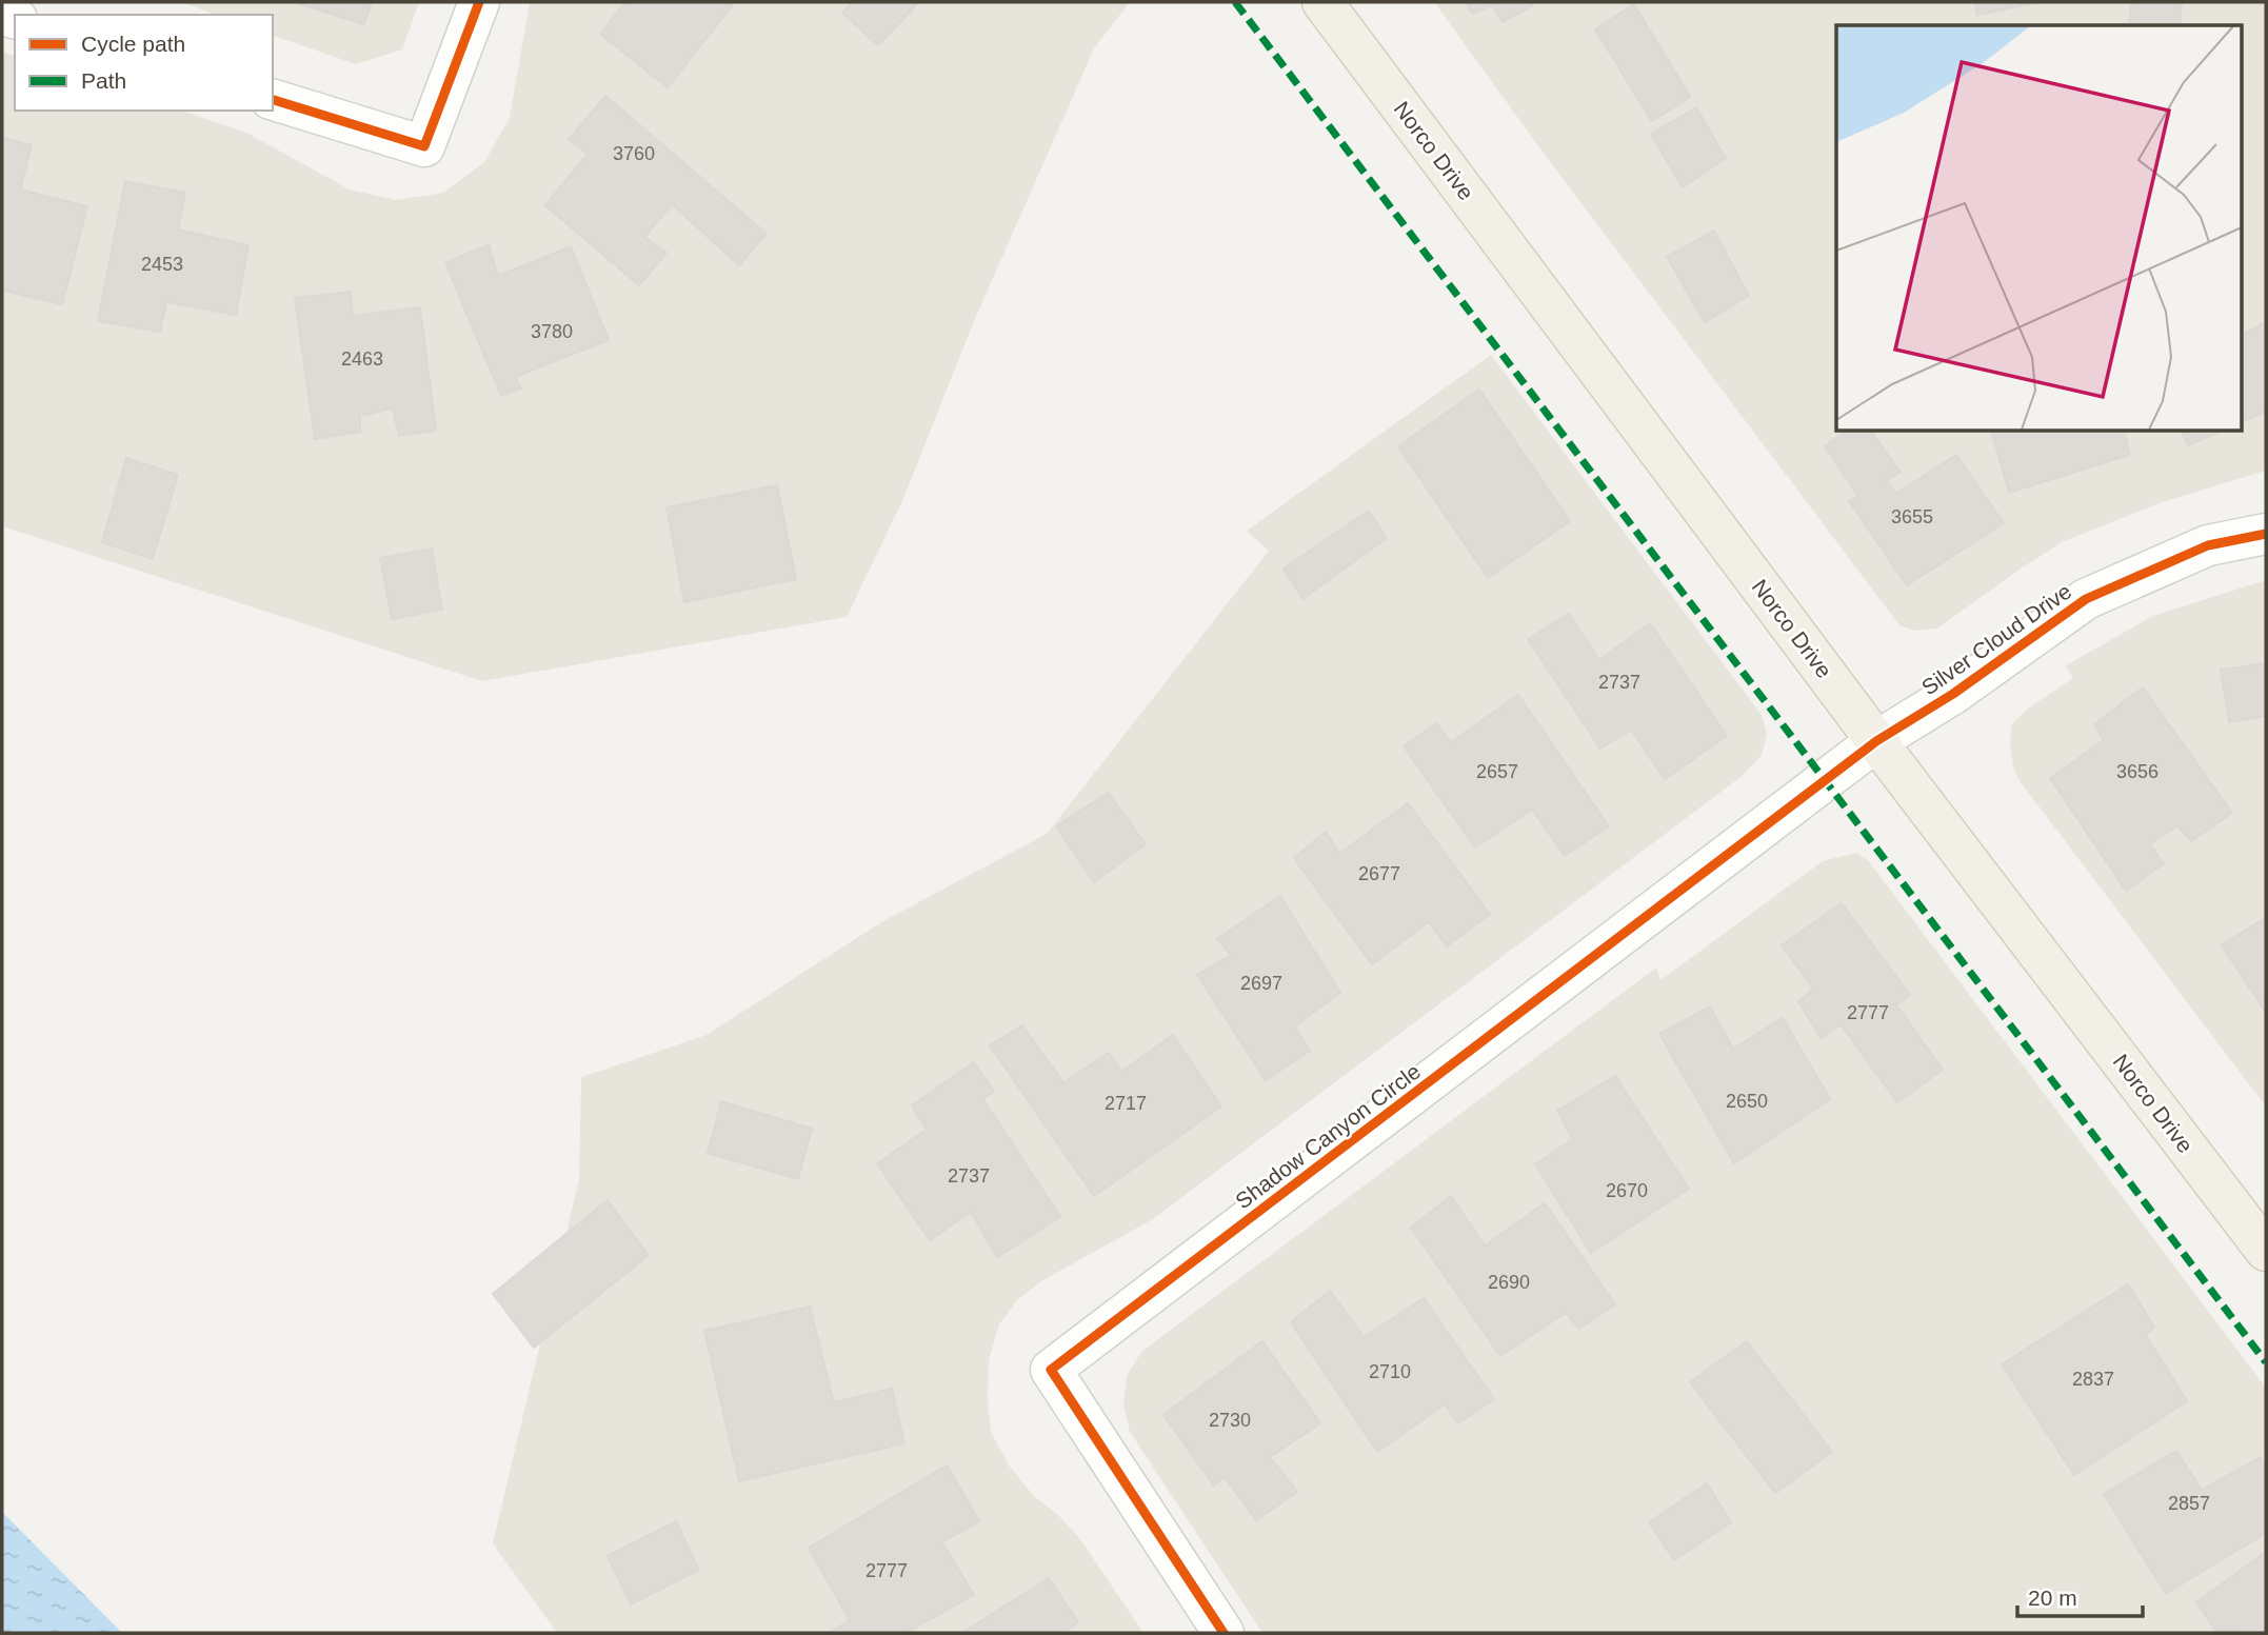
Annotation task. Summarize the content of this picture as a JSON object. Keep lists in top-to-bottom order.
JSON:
{
  "streets": {
    "main road": ["Norco Drive"],
    "street": ["Silver Cloud Drive", "Shadow Canyon Circle"]
  },
  "crossings": [
    ["Norco Drive", "Silver Cloud Drive"],
    ["Norco Drive", "Shadow Canyon Circle"],
    ["Silver Cloud Drive", "Shadow Canyon Circle"]
  ],
  "house_numbers": [
    "3760",
    "2453",
    "3780",
    "2463",
    "3655",
    "2737",
    "2657",
    "3656",
    "2677",
    "2697",
    "2777",
    "2650",
    "2717",
    "2737",
    "2670",
    "2690",
    "2710",
    "2837",
    "2730",
    "2857",
    "2777"
  ],
  "legend": ["Cycle path", "Path"],
  "scale_bar": "20 m"
}
